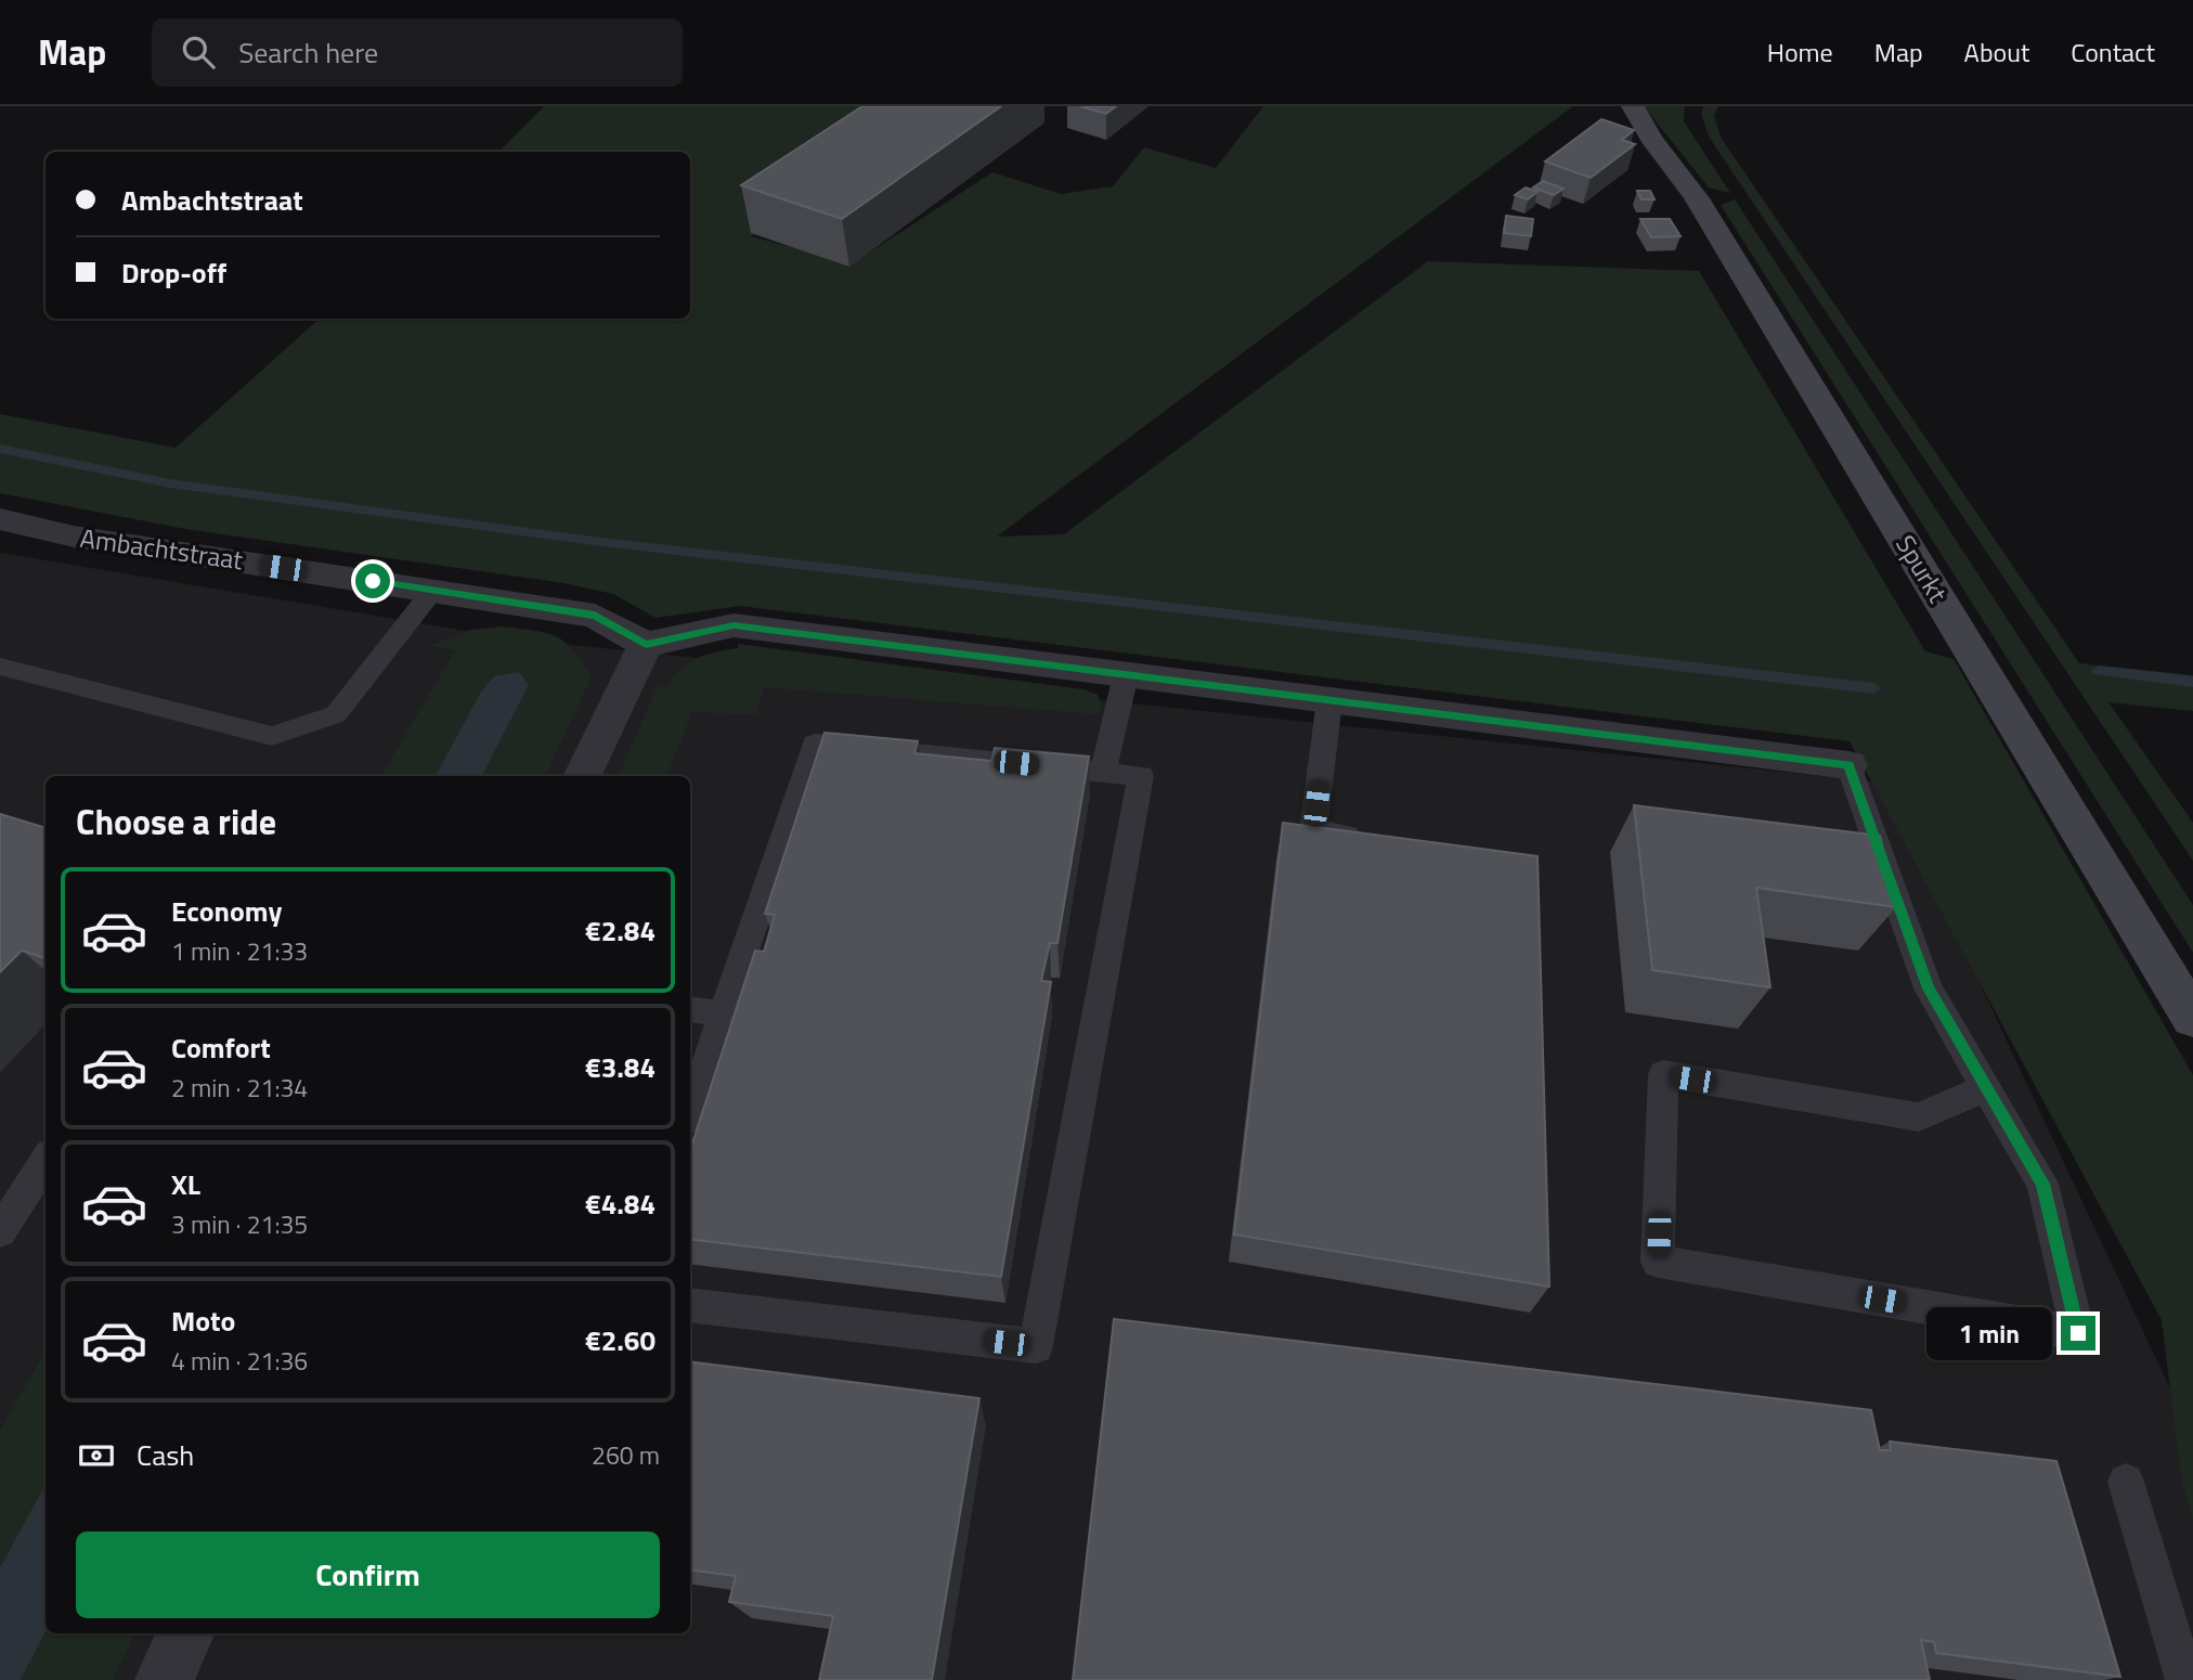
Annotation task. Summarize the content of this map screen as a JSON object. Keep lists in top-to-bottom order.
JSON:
{
  "streets": {
    "street": ["Ambachtstraat", "Spurkt"]
  },
  "page": {
    "header": "Map",
    "search": "Search here",
    "nav": [
      "Home",
      "Map",
      "About",
      "Contact"
    ],
    "banner": ["Ambachtstraat", "Drop-off"],
    "heading": "Choose a ride",
    "list": [
      {
        "name": "Economy",
        "note": "1 min · 21:33",
        "value": "€2.84"
      },
      {
        "name": "Comfort",
        "note": "2 min · 21:34",
        "value": "€3.84"
      },
      {
        "name": "XL",
        "note": "3 min · 21:35",
        "value": "€4.84"
      },
      {
        "name": "Moto",
        "note": "4 min · 21:36",
        "value": "€2.60"
      }
    ],
    "bubble": "1 min",
    "pay": ["Cash", "260 m"],
    "buttons": "Confirm"
  }
}
